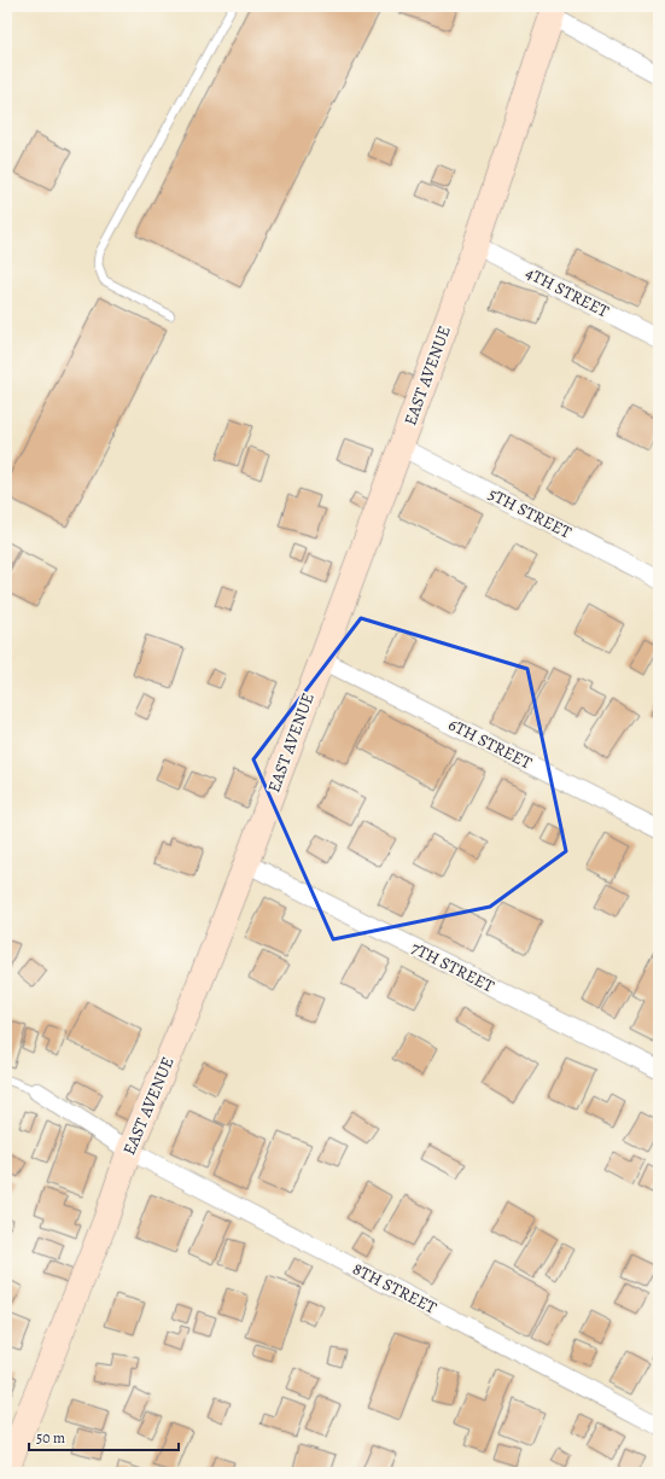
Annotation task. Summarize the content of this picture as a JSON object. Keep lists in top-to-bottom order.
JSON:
{
  "streets": {
    "main road": ["EAST AVENUE"],
    "street": [
      "4TH STREET",
      "5TH STREET",
      "6TH STREET",
      "7TH STREET",
      "8TH STREET"
    ]
  },
  "crossings": [
    ["4TH STREET", "EAST AVENUE"],
    ["EAST AVENUE", "5TH STREET"],
    ["EAST AVENUE", "6TH STREET"],
    ["EAST AVENUE", "7TH STREET"],
    ["EAST AVENUE", "8TH STREET"]
  ],
  "scale_bar": "50 m"
}
